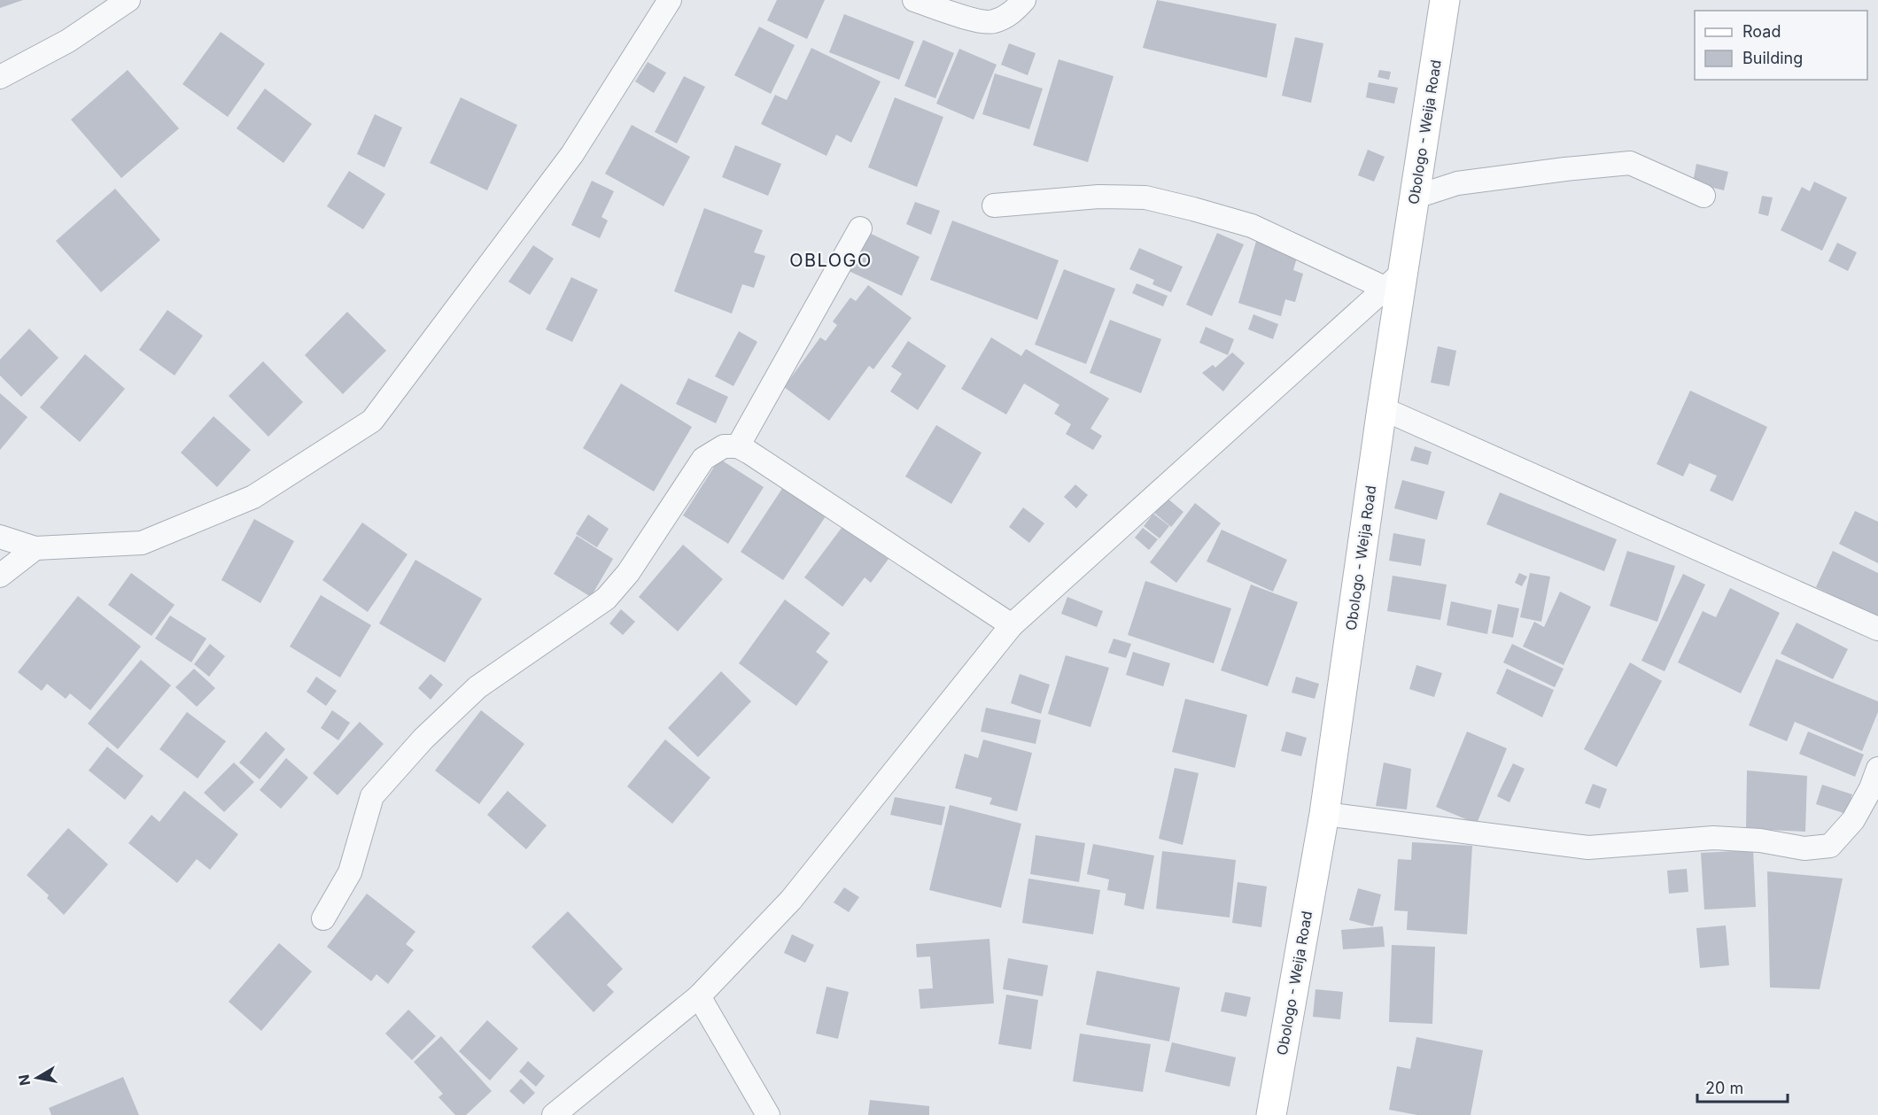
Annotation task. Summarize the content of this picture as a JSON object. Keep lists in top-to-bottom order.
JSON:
{
  "streets": {
    "street": ["Obologo - Weija Road"]
  },
  "districts": ["OBLOGO"],
  "legend": ["Road", "Building"],
  "scale_bar": "20 m",
  "north": "left"
}
